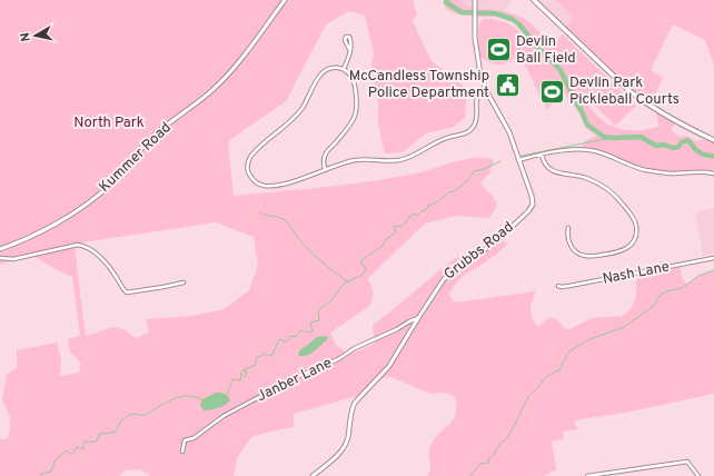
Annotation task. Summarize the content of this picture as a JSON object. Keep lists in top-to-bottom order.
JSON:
{
  "streets": {
    "street": [
      "Kummer Road",
      "Grubbs Road",
      "Nash Lane",
      "Janber Lane"
    ]
  },
  "crossings": [
    ["Grubbs Road", "Janber Lane"]
  ],
  "parks": ["North Park"],
  "places": {
    "sports": ["Devlin Ball Field", "Devlin Park Pickleball Courts"],
    "public building": ["McCandless Township Police Department"]
  },
  "north": "left"
}
